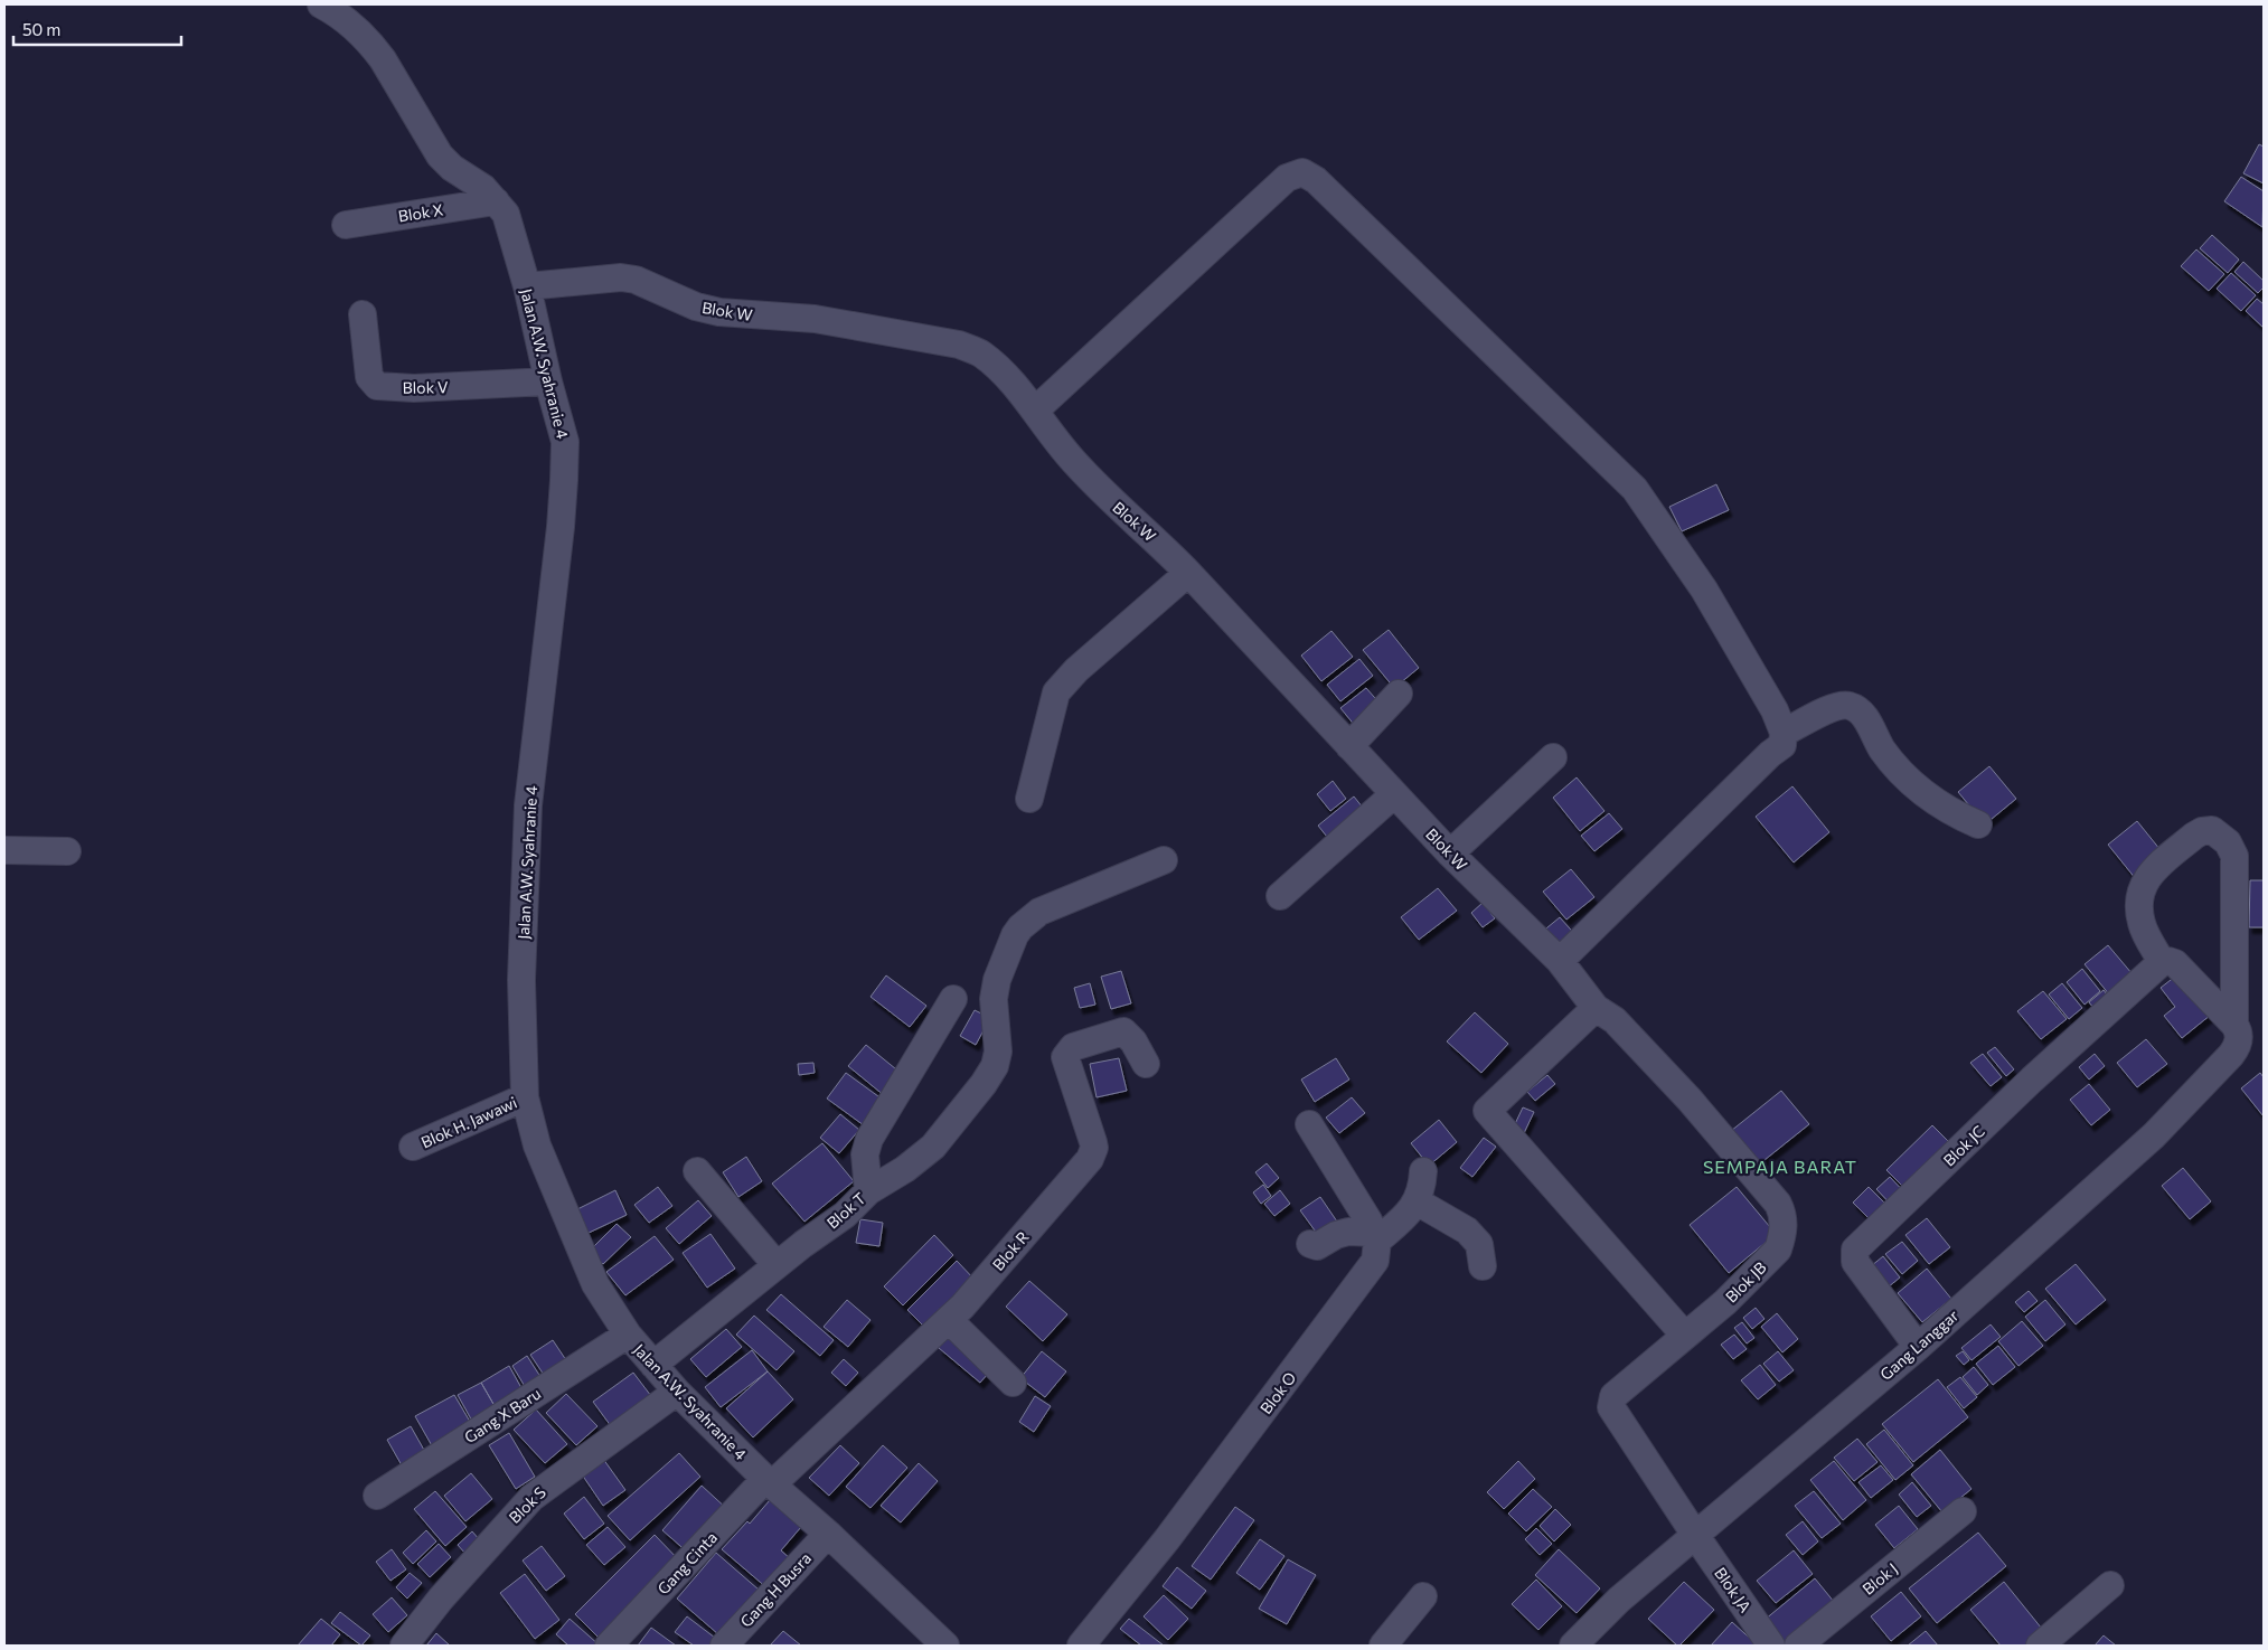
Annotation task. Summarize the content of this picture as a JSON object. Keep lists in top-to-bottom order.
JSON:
{
  "streets": {
    "street": [
      "Blok X",
      "Blok W",
      "Jalan A.W. Syahranie 4",
      "Blok V",
      "Blok H. Jawawi",
      "Blok JC",
      "Blok T",
      "Blok R",
      "Blok JB",
      "Gang Langgar",
      "Blok O",
      "Gang X Baru",
      "Blok S",
      "Gang Cinta",
      "Blok J",
      "Gang H Busra",
      "Blok JA"
    ]
  },
  "crossings": [
    ["Blok X", "Jalan A.W. Syahranie 4"],
    ["Blok W", "Jalan A.W. Syahranie 4"],
    ["Blok W", "Blok JB"],
    ["Jalan A.W. Syahranie 4", "Blok V"],
    ["Jalan A.W. Syahranie 4", "Blok H. Jawawi"],
    ["Jalan A.W. Syahranie 4", "Blok T"],
    ["Jalan A.W. Syahranie 4", "Blok R"],
    ["Jalan A.W. Syahranie 4", "Gang X Baru"],
    ["Jalan A.W. Syahranie 4", "Blok S"],
    ["Jalan A.W. Syahranie 4", "Gang Cinta"],
    ["Jalan A.W. Syahranie 4", "Gang H Busra"],
    ["Blok JC", "Gang Langgar"],
    ["Blok R", "Gang Cinta"],
    ["Blok JB", "Gang Langgar"],
    ["Blok JB", "Blok JA"],
    ["Gang Langgar", "Blok JA"]
  ],
  "districts": ["SEMPAJA BARAT"],
  "scale_bar": "50 m"
}
